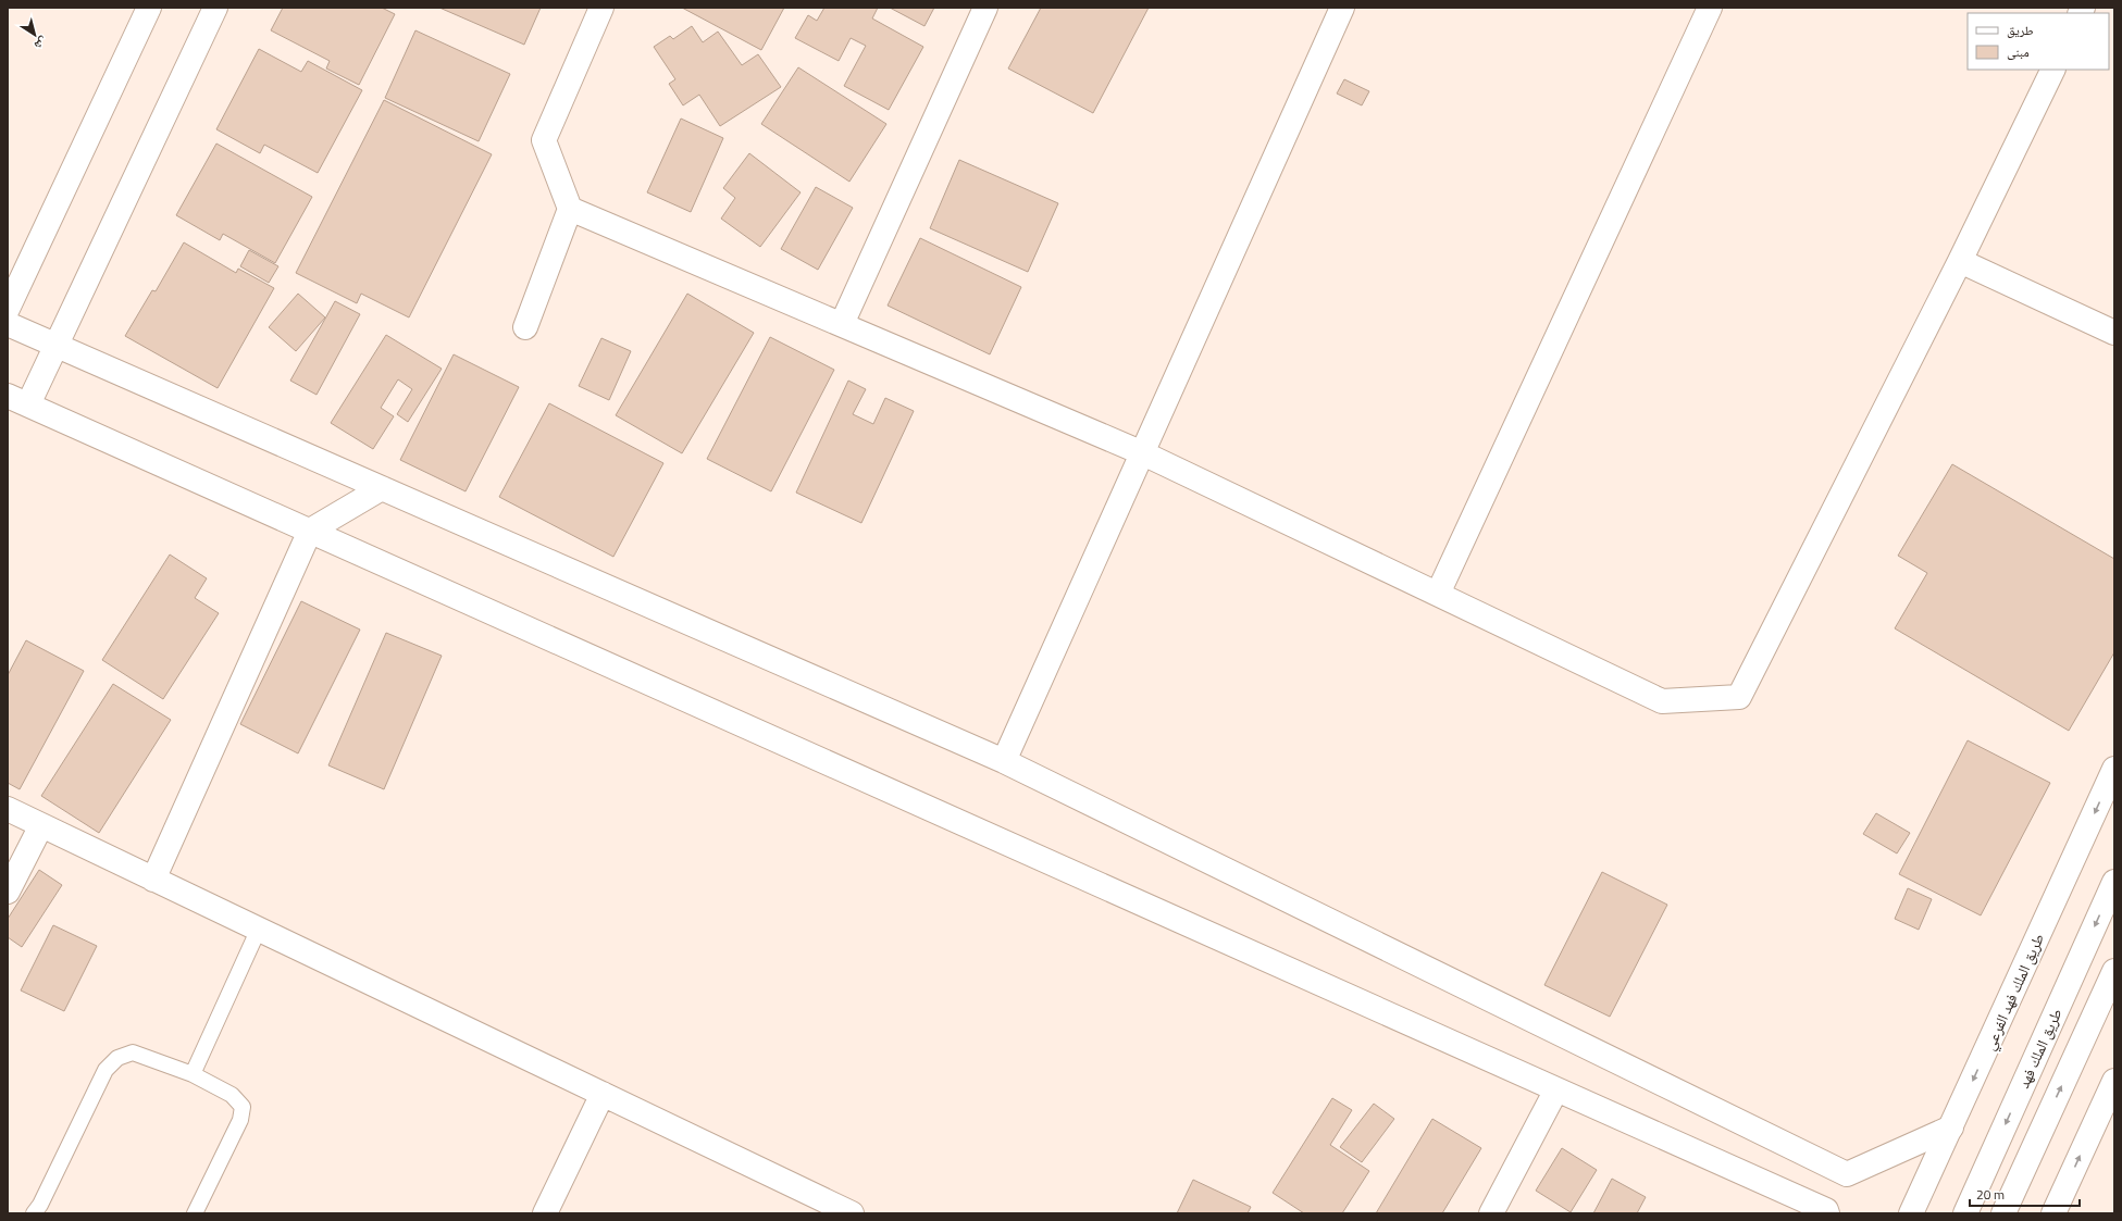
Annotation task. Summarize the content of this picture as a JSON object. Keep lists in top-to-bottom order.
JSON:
{
  "streets": {
    "main road": ["طريق الملك فهد الفرعي", "طريق الملك فهد"]
  },
  "legend": ["طريق", "مبنى"],
  "scale_bar": "20 m",
  "north": "bottom right"
}
